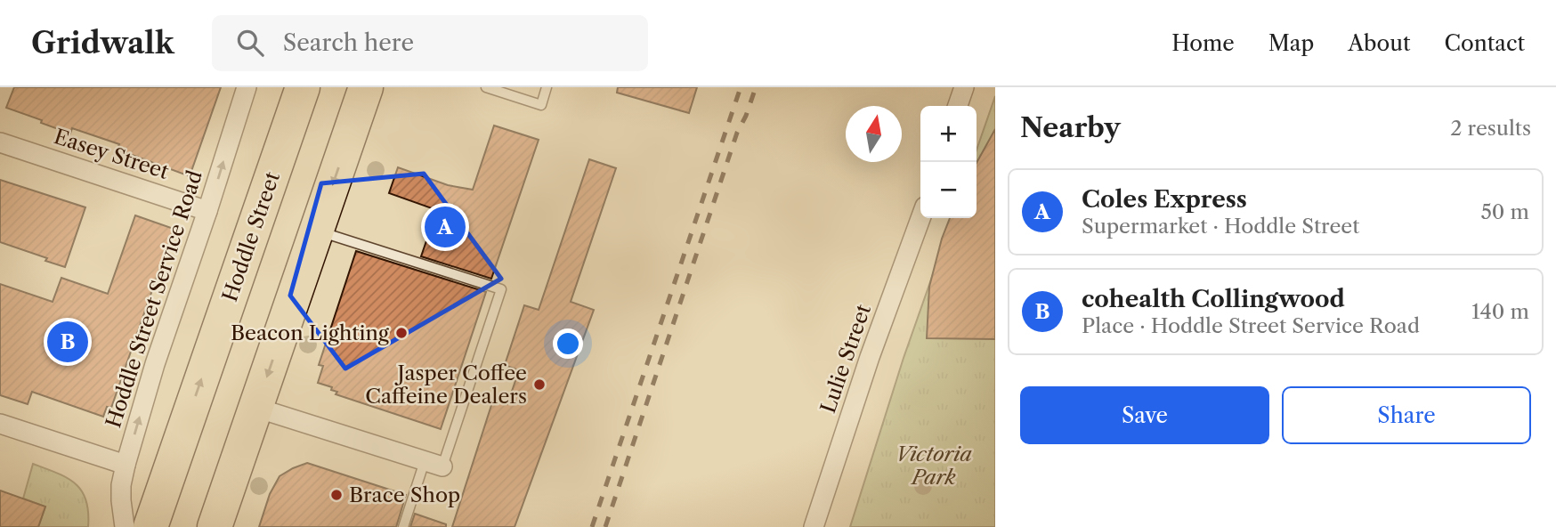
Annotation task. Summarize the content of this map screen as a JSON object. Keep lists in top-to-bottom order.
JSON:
{
  "streets": {
    "highway": ["Hoddle Street"],
    "street": ["Easey Street", "Hoddle Street Service Road", "Lulie Street"]
  },
  "crossings": [
    ["Easey Street", "Hoddle Street Service Road"]
  ],
  "one_way": ["Hoddle Street Service Road"],
  "parks": ["Victoria Park"],
  "places": ["Beacon Lighting", "Jasper Coffee Caffeine Dealers", "Brace Shop"],
  "north": "top",
  "page": {
    "header": "Gridwalk",
    "search": "Search here",
    "nav": [
      "Home",
      "Map",
      "About",
      "Contact"
    ],
    "heading": ["Nearby", "2 results"],
    "map_buttons": ["+", "−"],
    "list": [
      {
        "mark": "A",
        "name": "Coles Express",
        "note": "Supermarket · Hoddle Street",
        "value": "50 m"
      },
      {
        "mark": "B",
        "name": "cohealth Collingwood",
        "note": "Place · Hoddle Street Service Road",
        "value": "140 m"
      }
    ],
    "pins": ["A", "B"],
    "buttons": ["Save", "Share"]
  }
}
